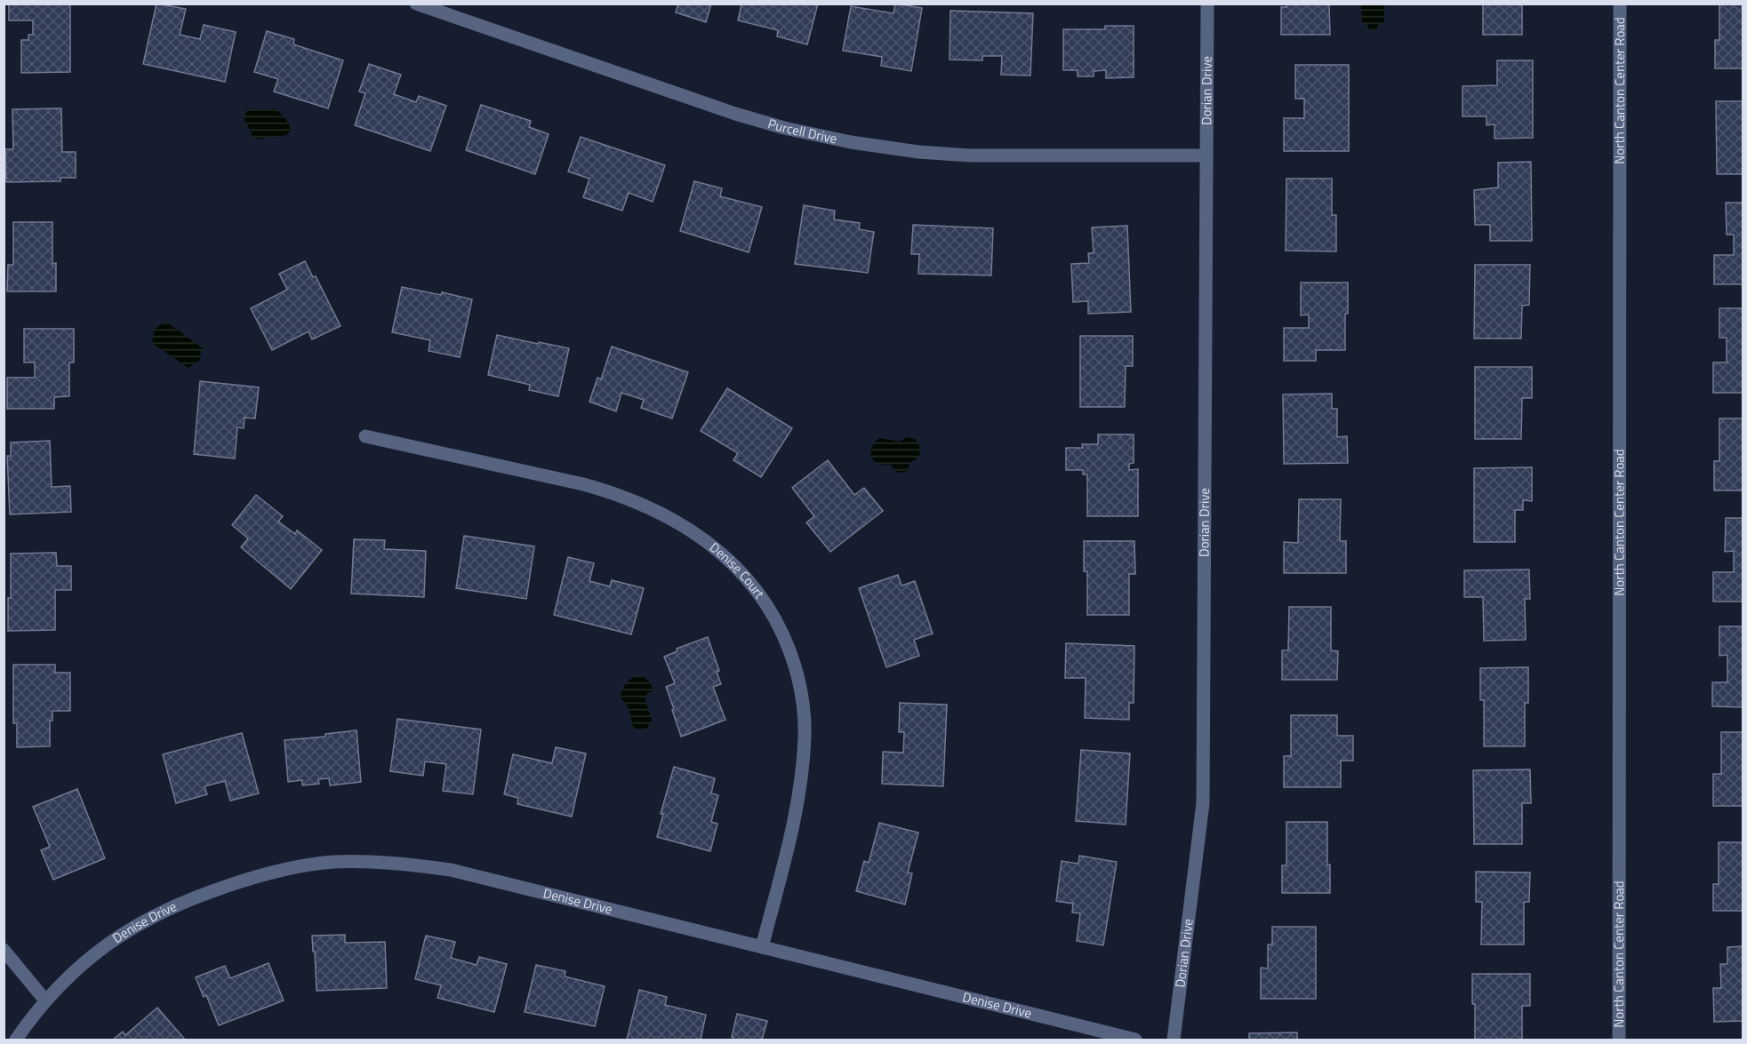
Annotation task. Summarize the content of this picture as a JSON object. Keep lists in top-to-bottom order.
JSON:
{
  "streets": {
    "street": [
      "North Canton Center Road",
      "Dorian Drive",
      "Purcell Drive",
      "Denise Court",
      "Denise Drive"
    ]
  },
  "crossings": [
    ["Dorian Drive", "Purcell Drive"],
    ["Denise Court", "Denise Drive"]
  ]
}
